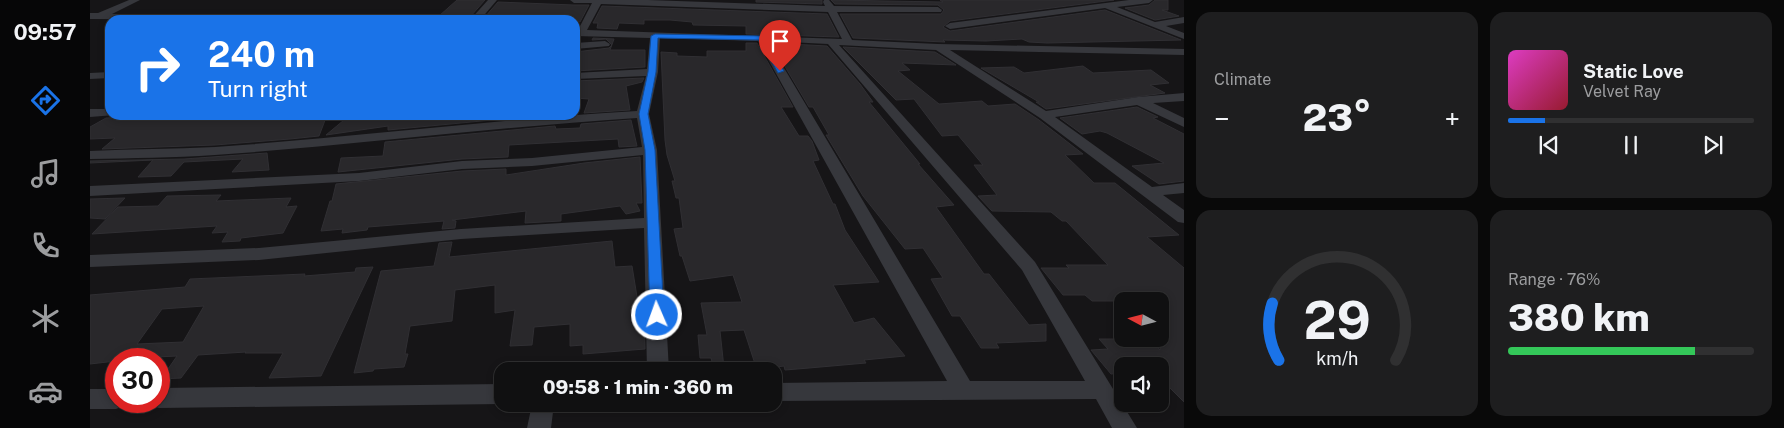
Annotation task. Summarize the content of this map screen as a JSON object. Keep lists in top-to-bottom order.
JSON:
{
  "north": "left",
  "page": {
    "tabs": "09:57",
    "tile": [
      "Climate",
      ["Range · 76%", "380 km"]
    ],
    "turn": ["240 m", "Turn right"],
    "song": ["Static Love", "Velvet Ray"],
    "heat": ["−", "23°", "+"],
    "limit": "30",
    "trip": "09:58 · 1 min · 360 m",
    "gauge": ["29", "km/h"]
  }
}
